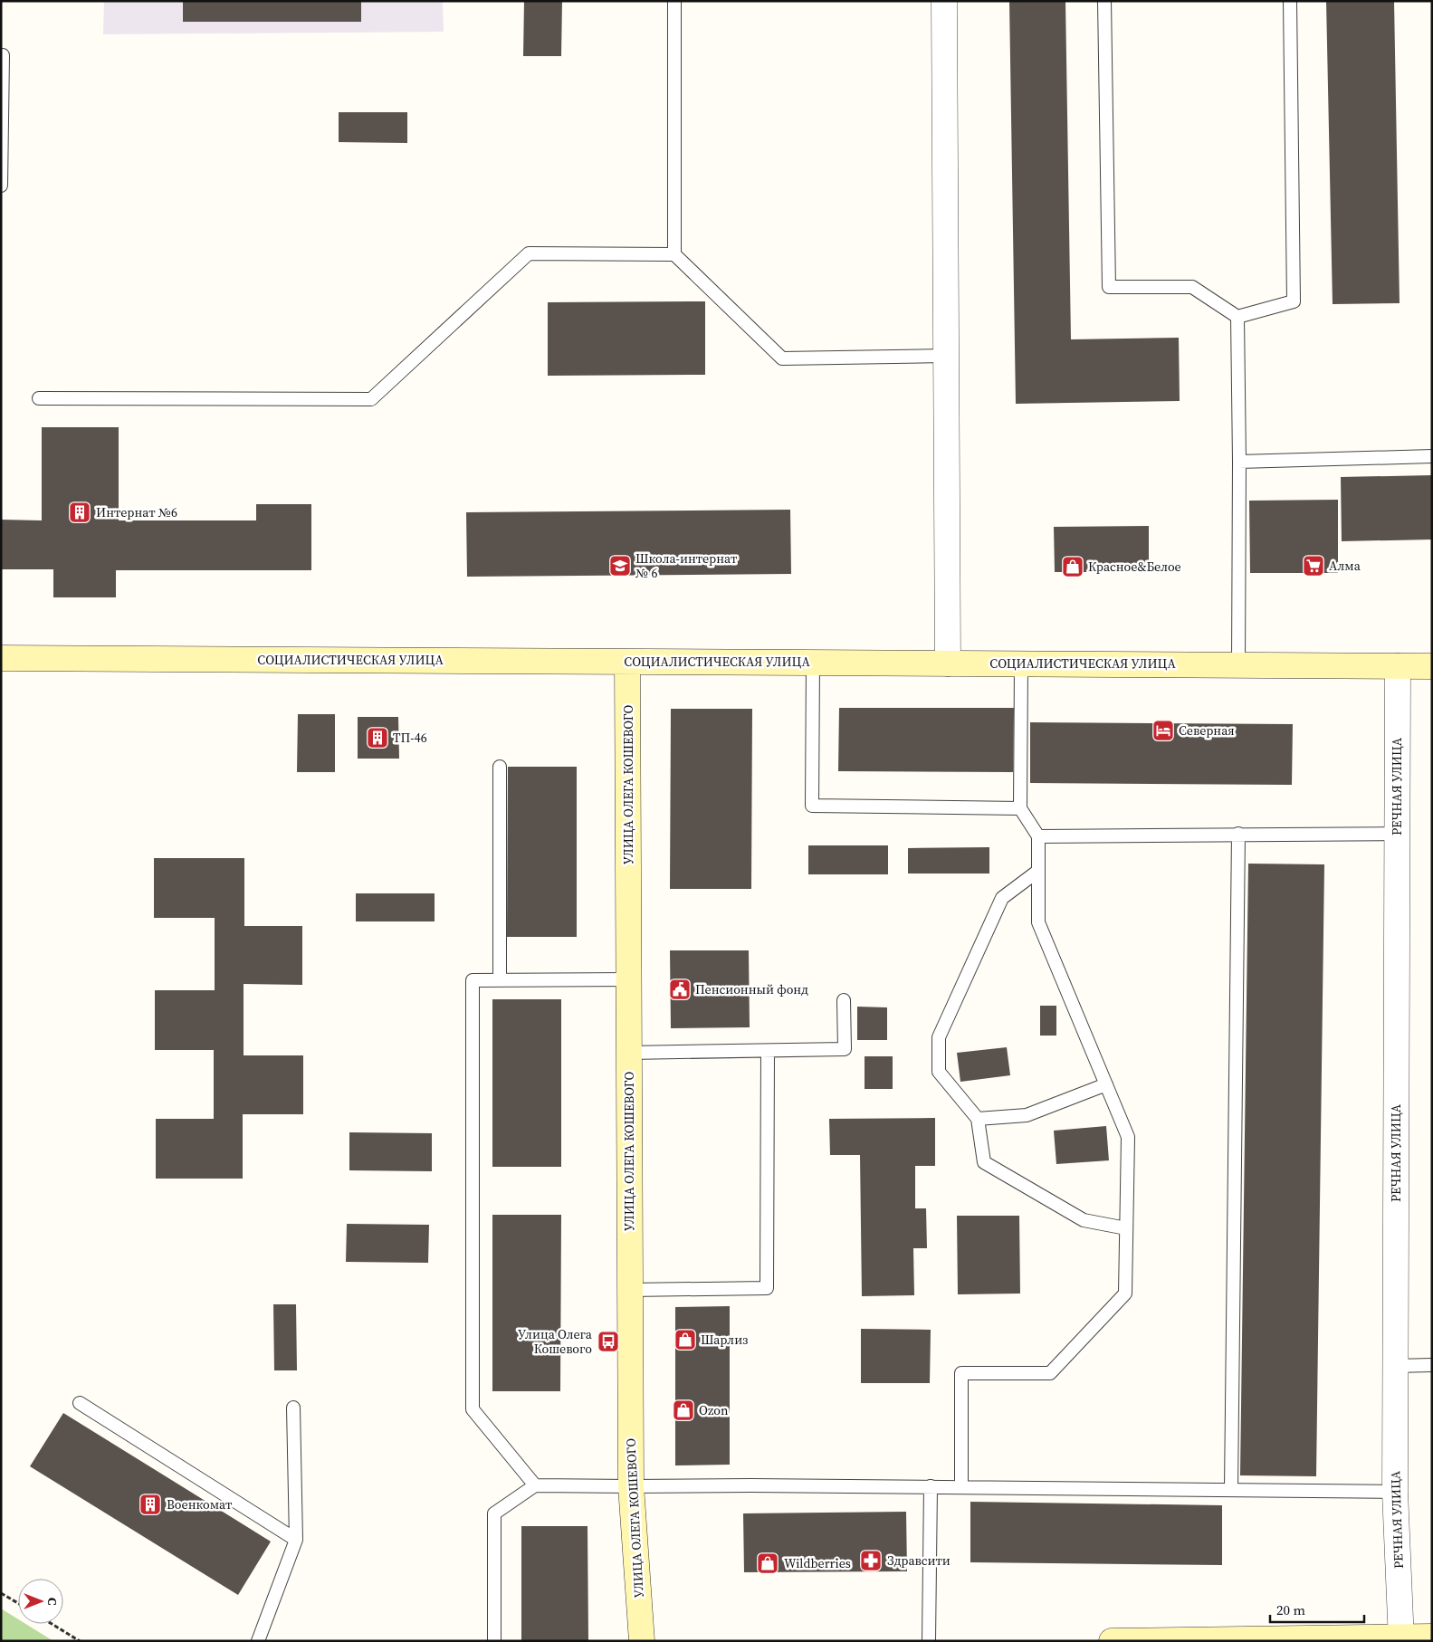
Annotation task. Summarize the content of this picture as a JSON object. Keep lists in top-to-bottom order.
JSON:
{
  "streets": {
    "main road": ["СОЦИАЛИСТИЧЕСКАЯ УЛИЦА", "УЛИЦА ОЛЕГА КОШЕВОГО"],
    "street": ["РЕЧНАЯ УЛИЦА"]
  },
  "crossings": [
    ["СОЦИАЛИСТИЧЕСКАЯ УЛИЦА", "УЛИЦА ОЛЕГА КОШЕВОГО"],
    ["СОЦИАЛИСТИЧЕСКАЯ УЛИЦА", "РЕЧНАЯ УЛИЦА"]
  ],
  "places": {
    "building": ["Интернат №6", "ТП-46", "Военкомат"],
    "school or university": ["Школа-интернат № 6"],
    "supermarket": ["Алма"],
    "shop": [
      "Красное&Белое",
      "Шарлиз",
      "Ozon",
      "Wildberries"
    ],
    "hotel": ["Северная"],
    "public building": ["Пенсионный фонд"],
    "bus stop": ["Улица Олега Кошевого"],
    "pharmacy": ["Здравсити"]
  },
  "scale_bar": "20 m",
  "north": "right"
}
